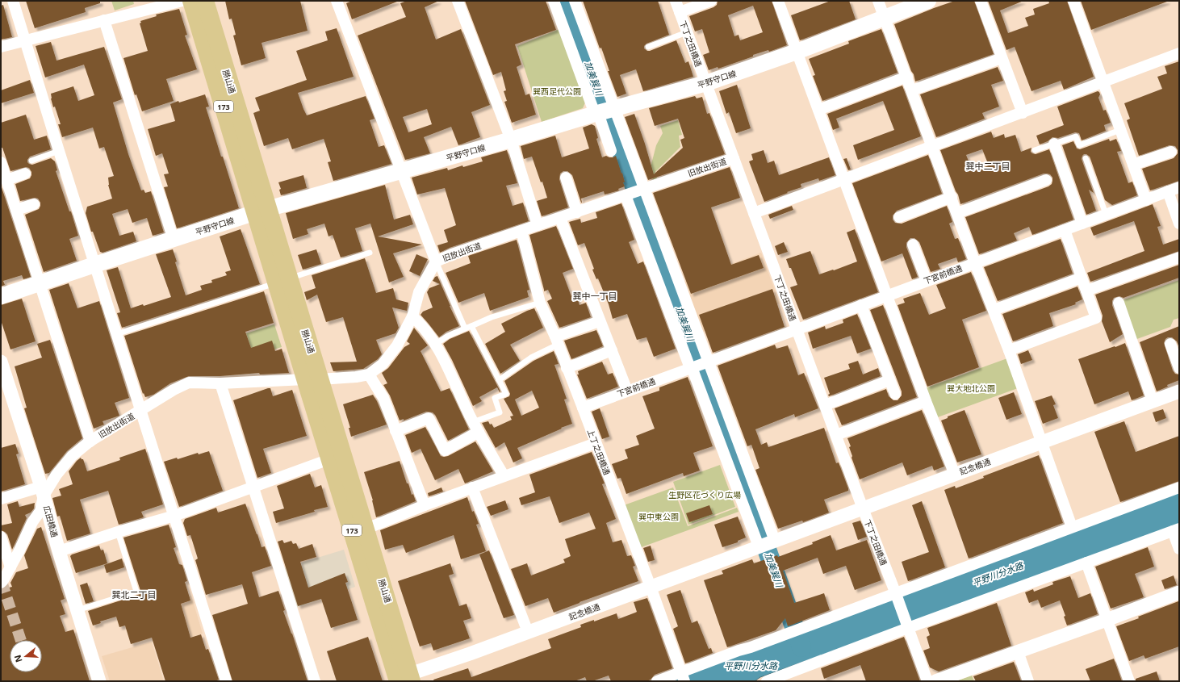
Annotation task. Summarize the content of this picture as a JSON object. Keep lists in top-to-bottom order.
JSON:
{
  "streets": {
    "main road": ["平野守口線", "勝山通", "173"],
    "street": [
      "下丁之田橋通",
      "旧放出街道",
      "下宮前橋通",
      "上丁之田橋通",
      "記念橋通",
      "広田橋通"
    ]
  },
  "crossings": [
    ["下丁之田橋通", "平野守口線"],
    ["下丁之田橋通", "旧放出街道"],
    ["下丁之田橋通", "下宮前橋通"],
    ["下丁之田橋通", "記念橋通"],
    ["平野守口線", "勝山通"],
    ["勝山通", "旧放出街道"],
    ["勝山通", "記念橋通"],
    ["旧放出街道", "上丁之田橋通"],
    ["旧放出街道", "広田橋通"],
    ["下宮前橋通", "上丁之田橋通"],
    ["上丁之田橋通", "記念橋通"]
  ],
  "districts": ["巽中二丁目", "巽中一丁目", "巽北二丁目"],
  "water": ["加美巽川", "平野川分水路"],
  "parks": [
    "巽西足代公園",
    "巽大地北公園",
    "生野区花づくり広場",
    "巽中東公園"
  ],
  "north": "left"
}
